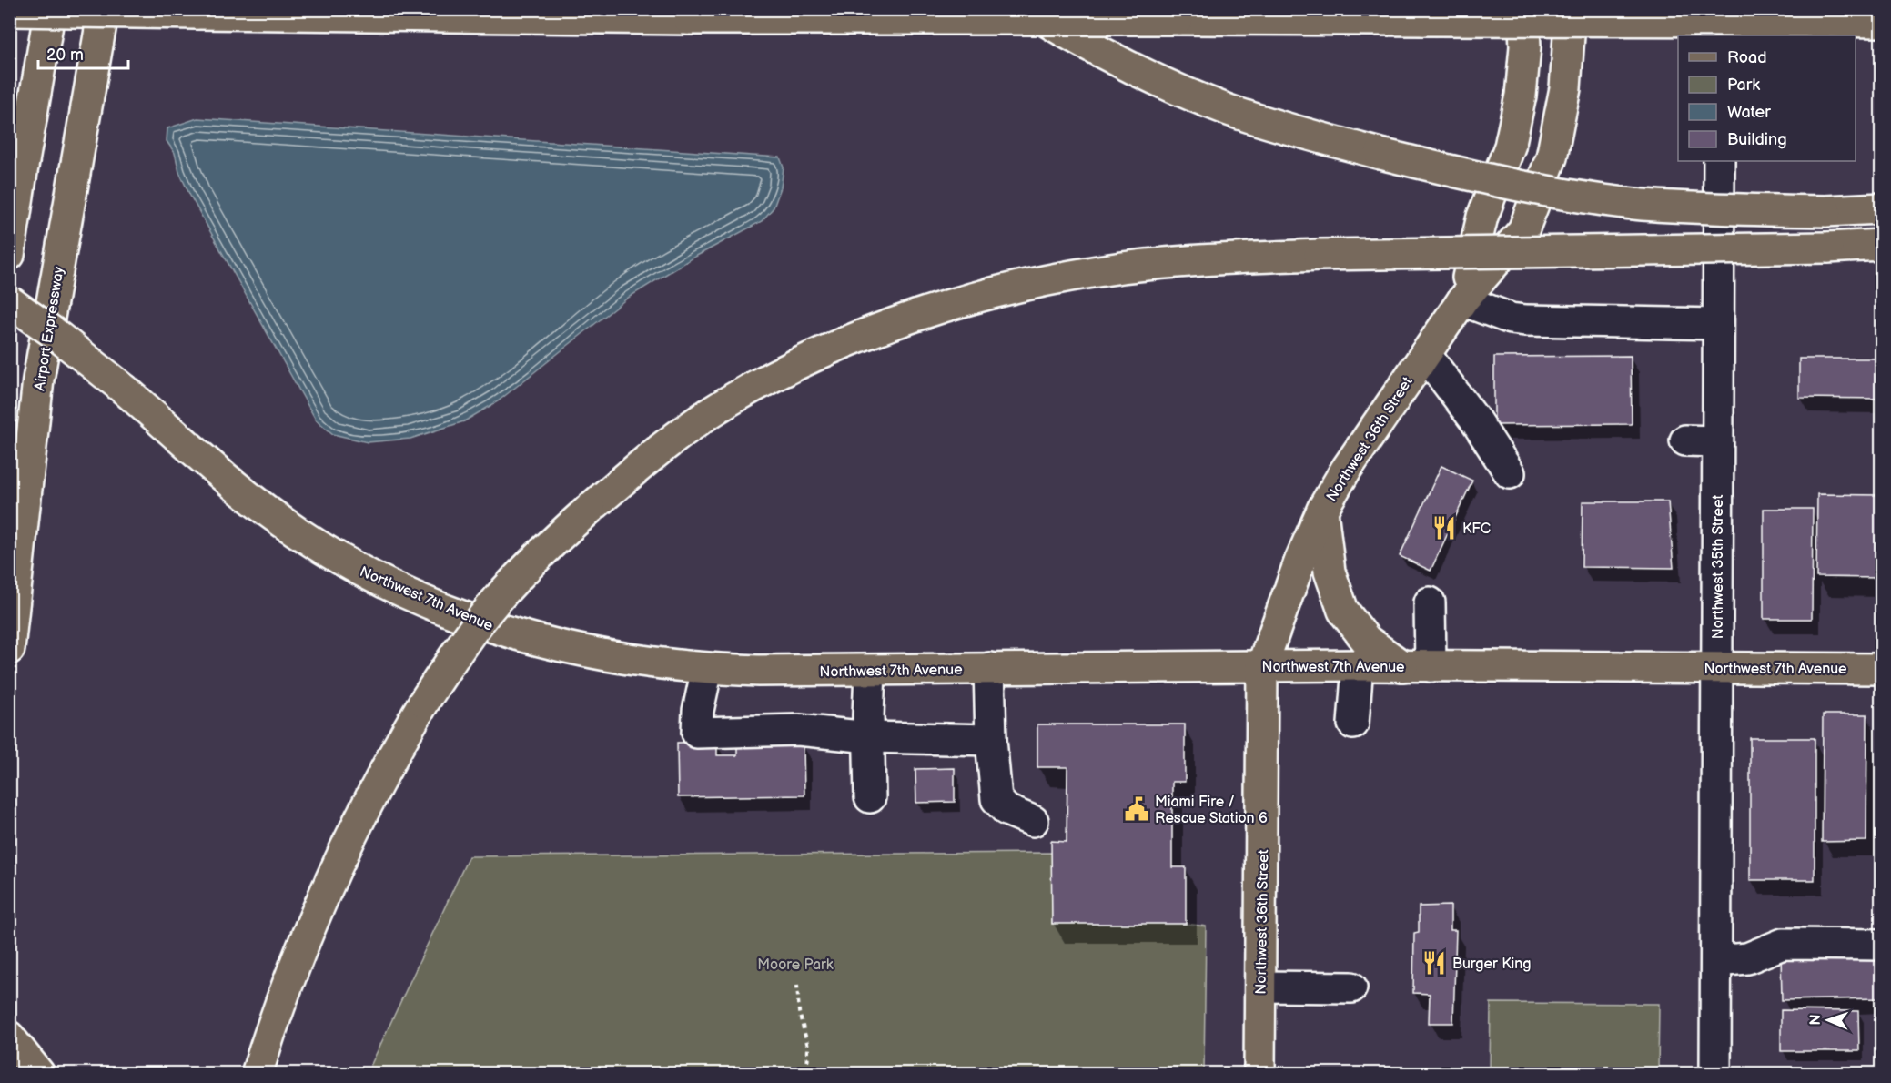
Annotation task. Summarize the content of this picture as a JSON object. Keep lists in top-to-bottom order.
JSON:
{
  "streets": {
    "main road": ["Airport Expressway", "Northwest 36th Street", "Northwest 7th Avenue"],
    "street": ["Northwest 35th Street"]
  },
  "crossings": [
    ["Northwest 36th Street", "Northwest 7th Avenue"],
    ["Northwest 35th Street", "Northwest 7th Avenue"]
  ],
  "parks": ["Moore Park"],
  "places": {
    "restaurant": ["KFC", "Burger King"],
    "public building": ["Miami Fire / Rescue Station 6"]
  },
  "legend": [
    "Road",
    "Park",
    "Water",
    "Building"
  ],
  "scale_bar": "20 m",
  "north": "left"
}
